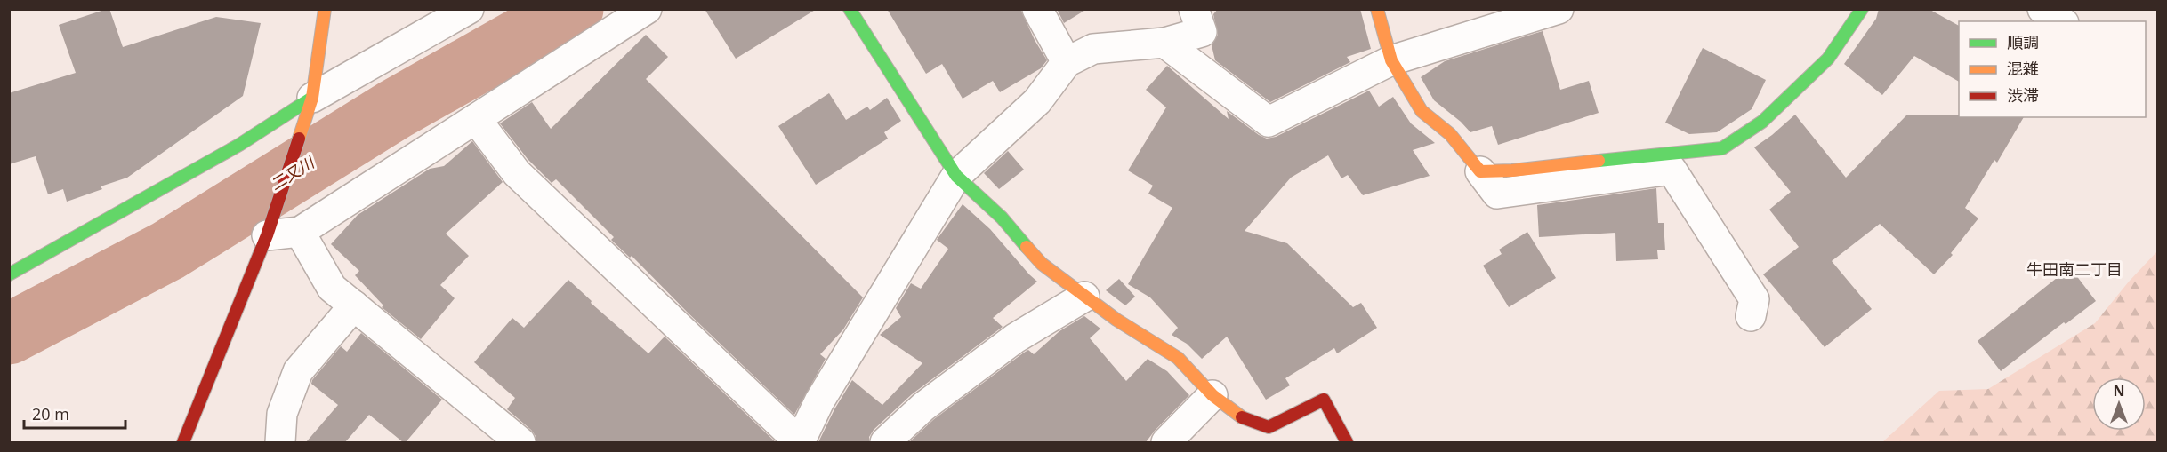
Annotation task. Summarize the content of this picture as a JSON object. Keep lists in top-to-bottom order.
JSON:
{
  "districts": ["牛田南二丁目"],
  "water": ["二又川"],
  "legend": ["順調", "混雑", "渋滞"],
  "scale_bar": "20 m",
  "north": "top"
}
